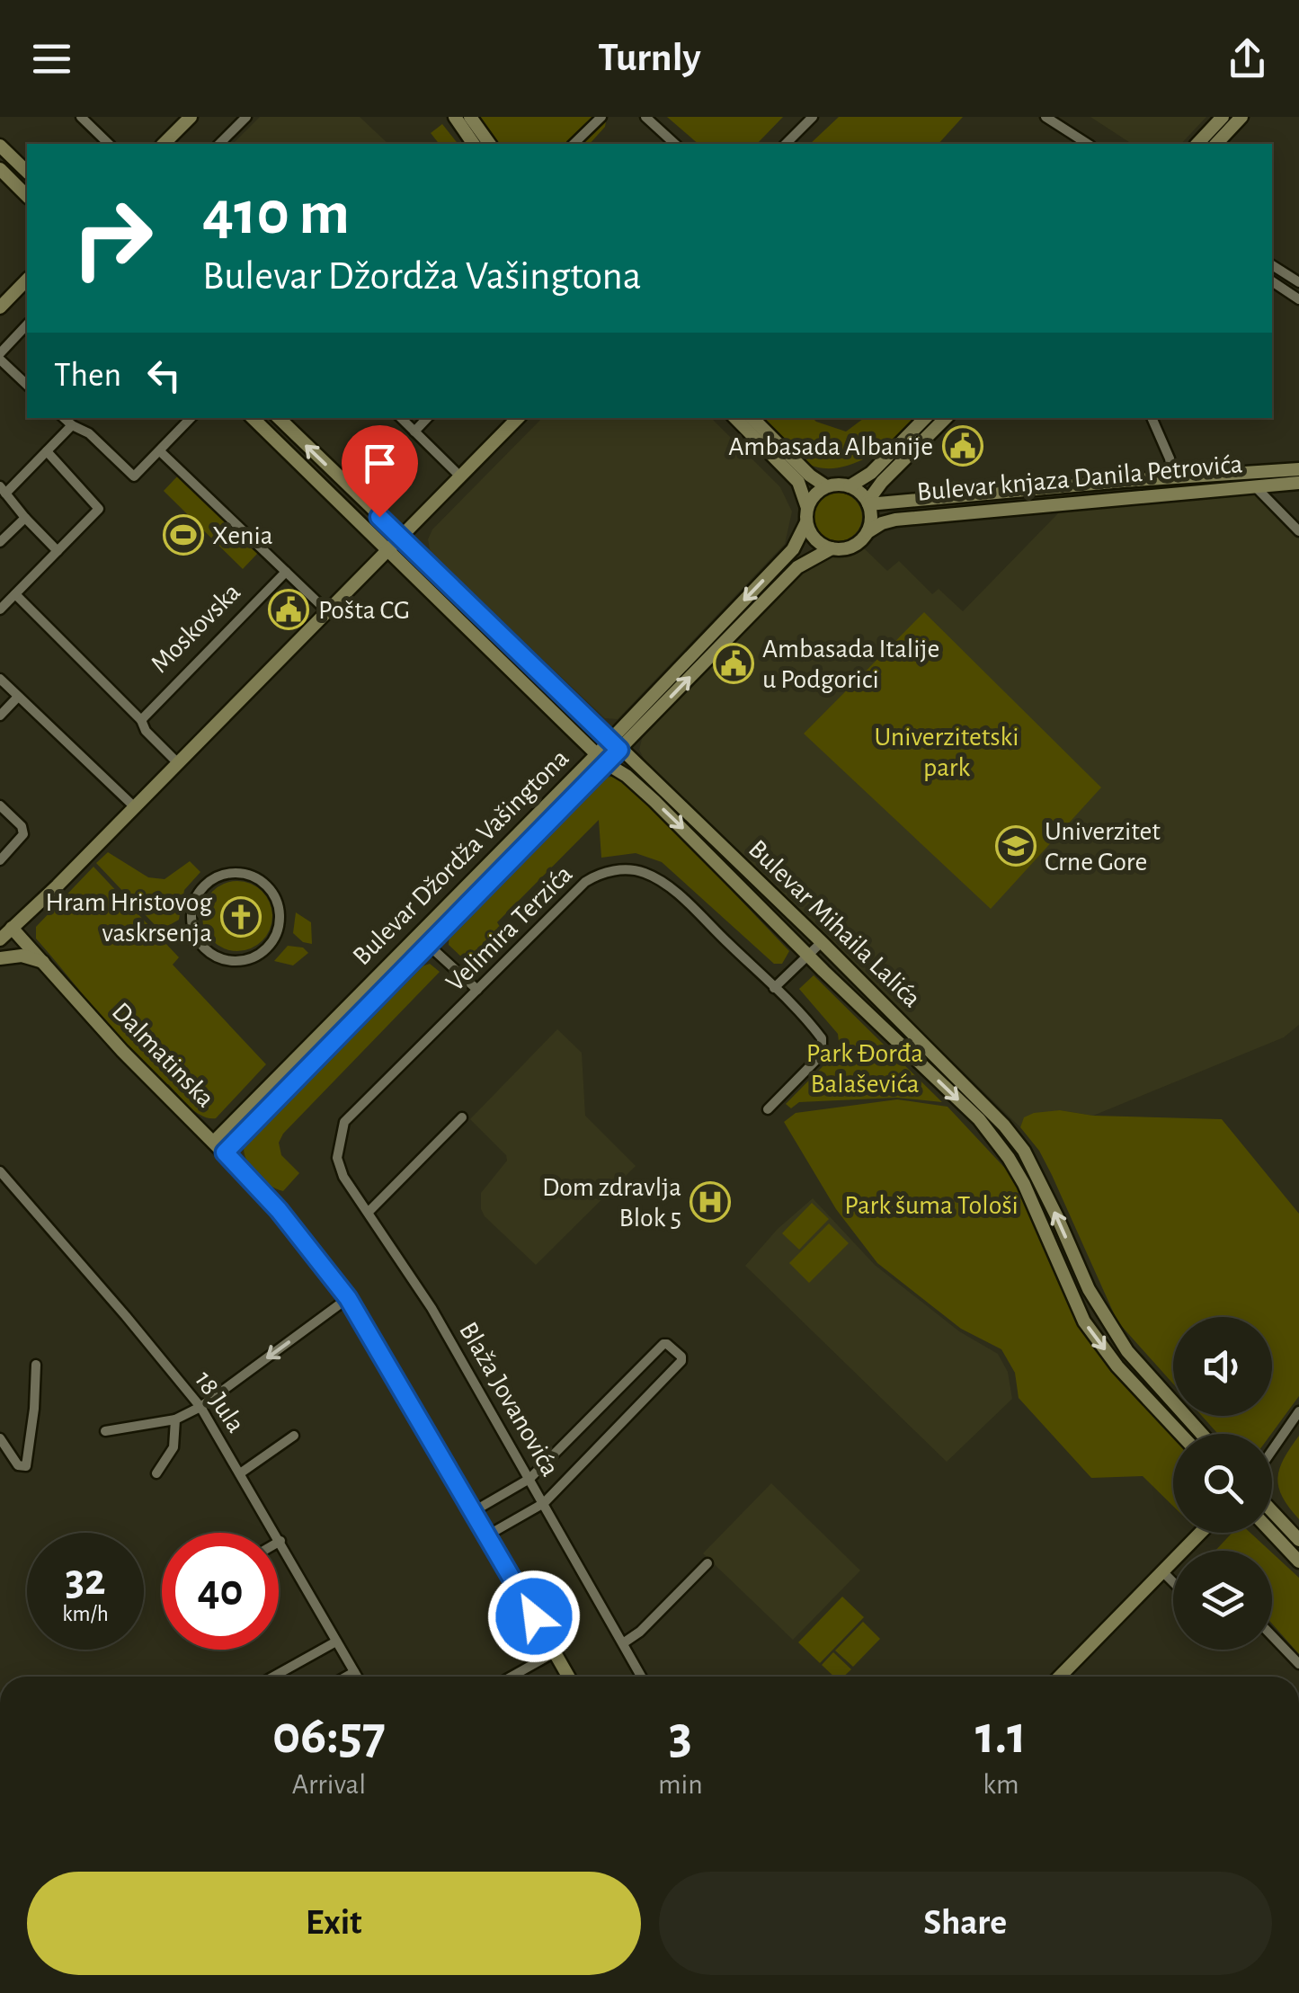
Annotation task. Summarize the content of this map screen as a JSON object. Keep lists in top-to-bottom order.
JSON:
{
  "streets": {
    "main road": [
      "Bulevar knjaza Danila Petrovića",
      "Bulevar Džordža Vašingtona",
      "Bulevar Mihaila Lalića",
      "Dalmatinska"
    ],
    "street": [
      "Moskovska",
      "Velimira Terzića",
      "Blaža Jovanovića",
      "18 Jula"
    ]
  },
  "crossings": [
    ["Bulevar knjaza Danila Petrovića", "Bulevar Džordža Vašingtona"],
    ["Bulevar Džordža Vašingtona", "Bulevar Mihaila Lalića"],
    ["Bulevar Džordža Vašingtona", "Dalmatinska"],
    ["Velimira Terzića", "Blaža Jovanovića"]
  ],
  "parks": ["Univerzitetski park", "Park Đorđa Balaševića", "Park šuma Tološi"],
  "places": {
    "public building": ["Ambasada Albanije", "Pošta CG", "Ambasada Italije u Podgorici"],
    "sports": ["Xenia"],
    "school or university": ["Univerzitet Crne Gore"],
    "church": ["Hram Hristovog vaskrsenja"],
    "hospital": ["Dom zdravlja Blok 5"]
  },
  "page": {
    "header": "Turnly",
    "turn": ["410 m", "Bulevar Džordža Vašingtona"],
    "then": "Then",
    "speed": "32 km/h",
    "limit": "40",
    "eta": [
      "06:57",
      "Arrival",
      "3",
      "min",
      "1.1",
      "km"
    ],
    "buttons": ["Exit", "Share"]
  }
}
